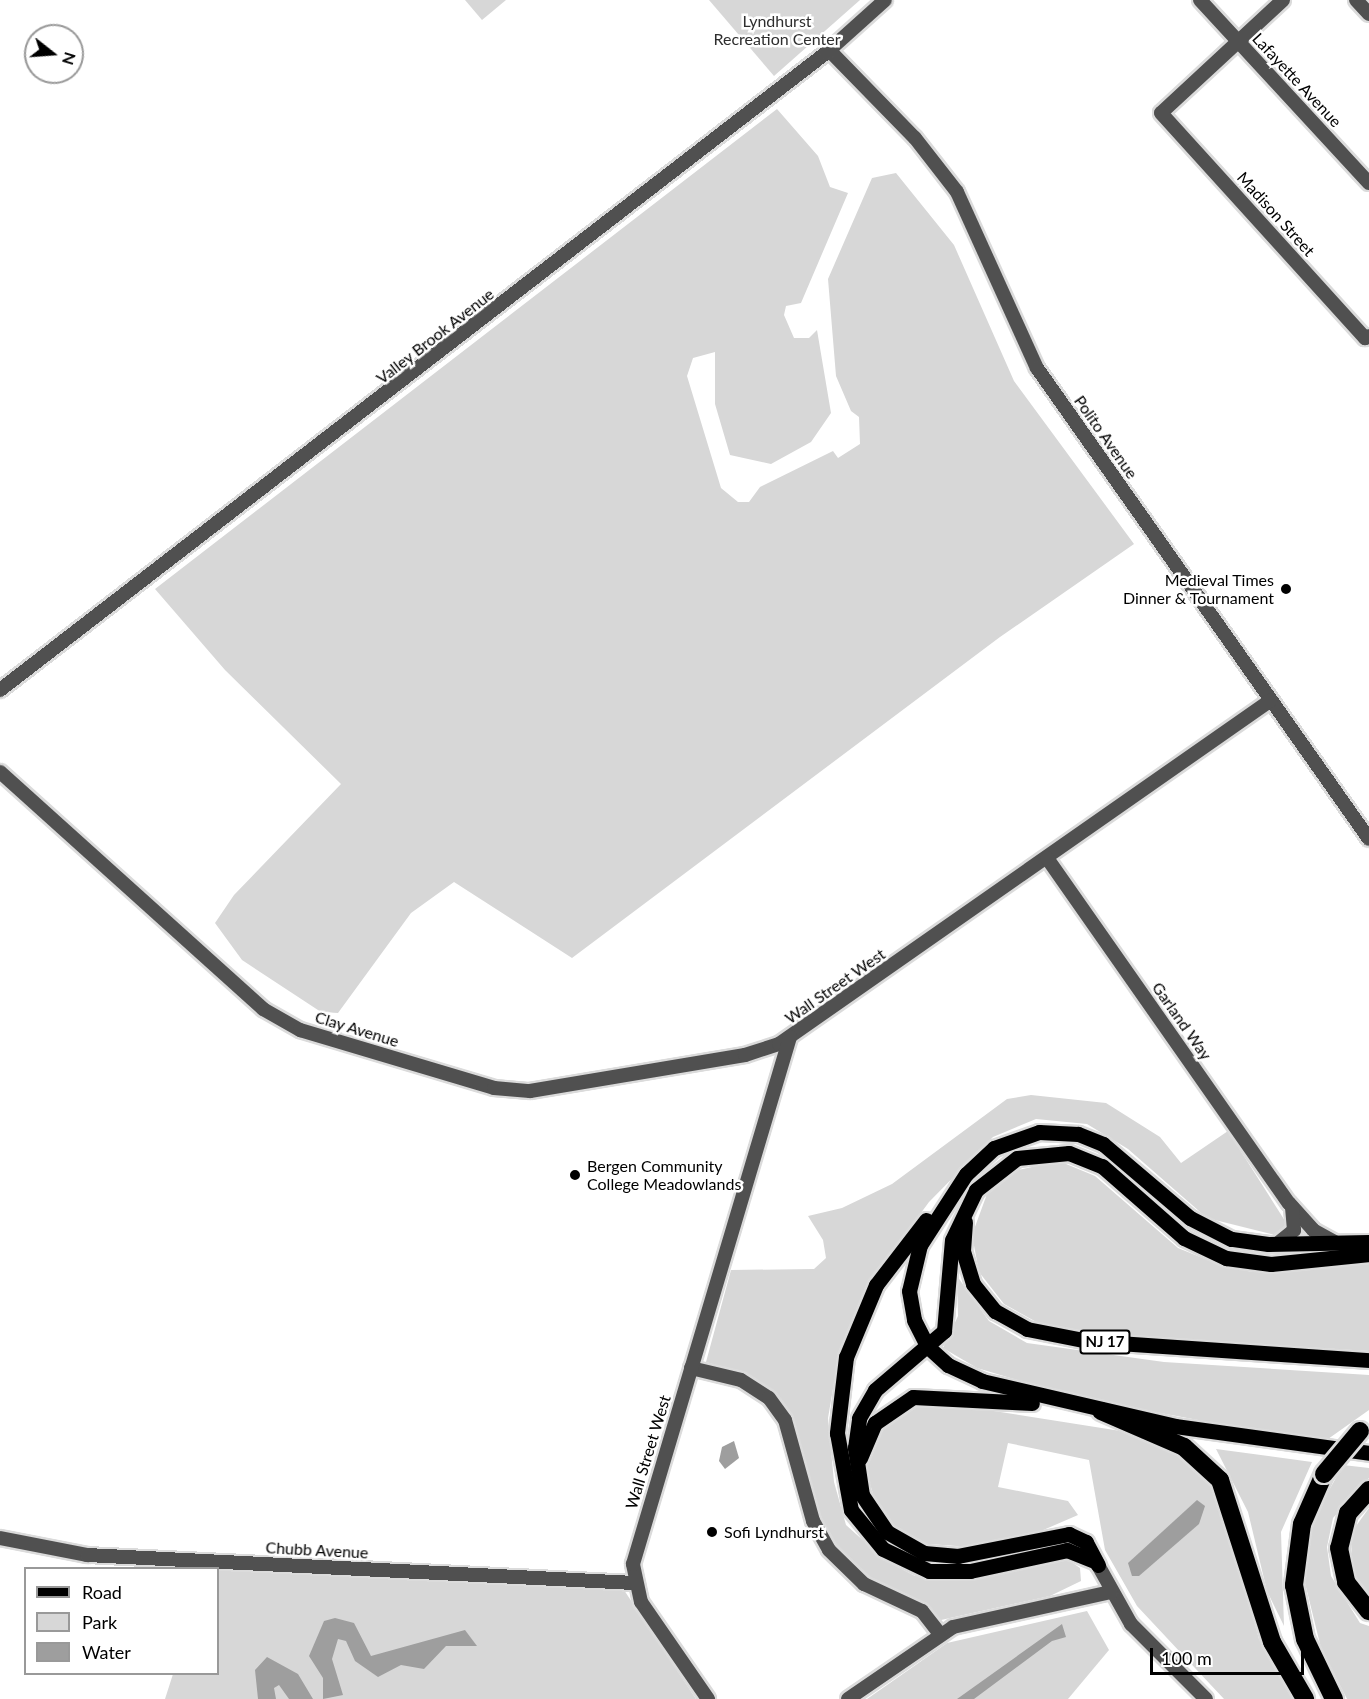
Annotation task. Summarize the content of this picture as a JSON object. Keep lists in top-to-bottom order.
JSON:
{
  "streets": {
    "main road": ["NJ 17"],
    "street": [
      "Lafayette Avenue",
      "Madison Street",
      "Valley Brook Avenue",
      "Polito Avenue",
      "Wall Street West",
      "Garland Way",
      "Clay Avenue",
      "Chubb Avenue"
    ]
  },
  "crossings": [
    ["Lafayette Avenue", "Madison Street"],
    ["Valley Brook Avenue", "Polito Avenue"],
    ["Polito Avenue", "Wall Street West"],
    ["Wall Street West", "Garland Way"],
    ["Wall Street West", "Clay Avenue"],
    ["Wall Street West", "Chubb Avenue"]
  ],
  "parks": ["Lyndhurst Recreation Center"],
  "places": ["Medieval Times Dinner & Tournament", "Bergen Community College Meadowlands", "Sofi Lyndhurst"],
  "legend": ["Road", "Park", "Water"],
  "scale_bar": "100 m",
  "north": "right"
}
